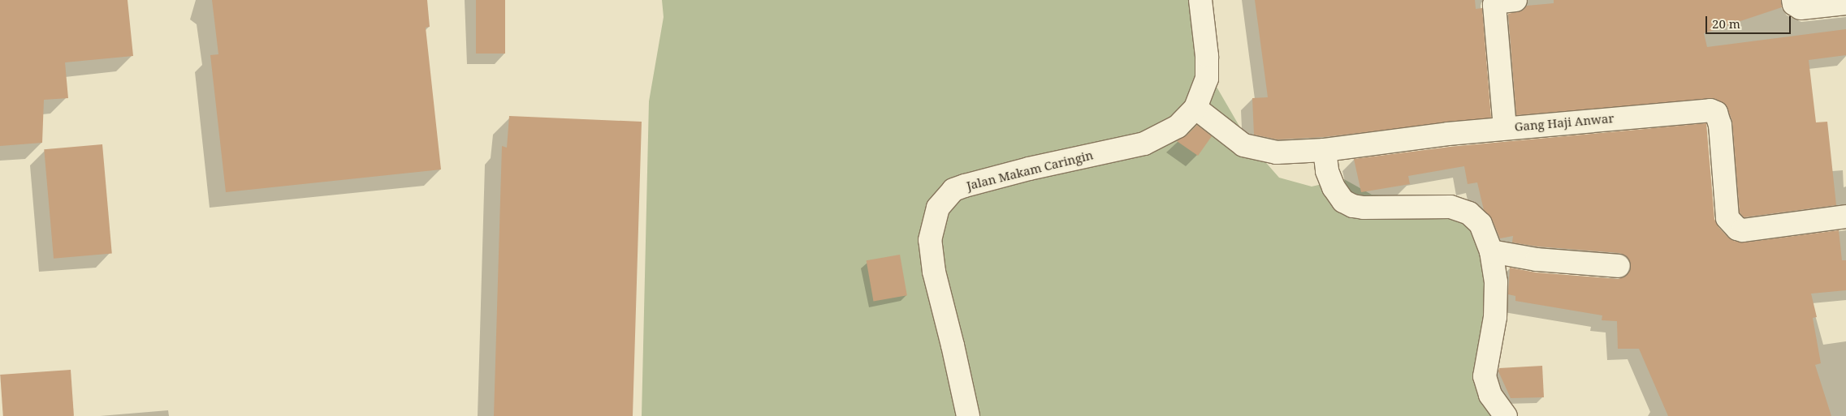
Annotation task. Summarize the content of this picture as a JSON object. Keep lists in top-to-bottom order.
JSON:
{
  "streets": {
    "street": ["Gang Haji Anwar", "Jalan Makam Caringin"]
  },
  "crossings": [
    ["Gang Haji Anwar", "Jalan Makam Caringin"]
  ],
  "scale_bar": "20 m"
}
